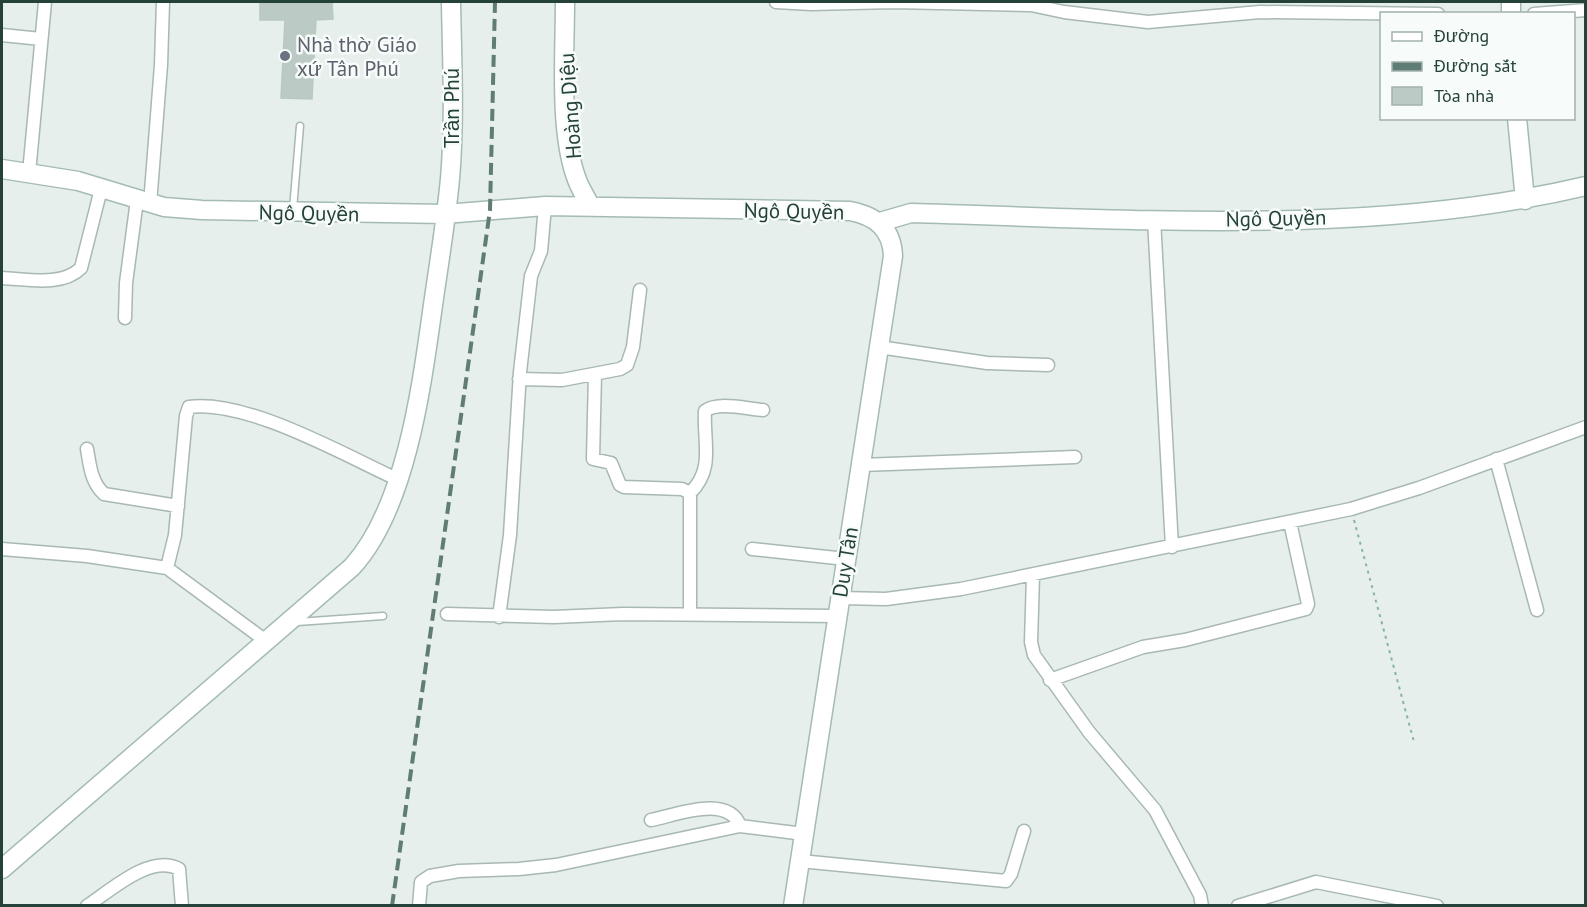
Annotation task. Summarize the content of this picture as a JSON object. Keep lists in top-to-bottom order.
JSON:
{
  "streets": {
    "street": [
      "Hoàng Diệu",
      "Trần Phú",
      "Ngô Quyền",
      "Duy Tân"
    ]
  },
  "crossings": [
    ["Hoàng Diệu", "Ngô Quyền"],
    ["Trần Phú", "Ngô Quyền"],
    ["Ngô Quyền", "Duy Tân"]
  ],
  "places": ["Nhà thờ Giáo xứ Tân Phú"],
  "legend": ["Đường", "Đường sắt", "Tòa nhà"]
}
